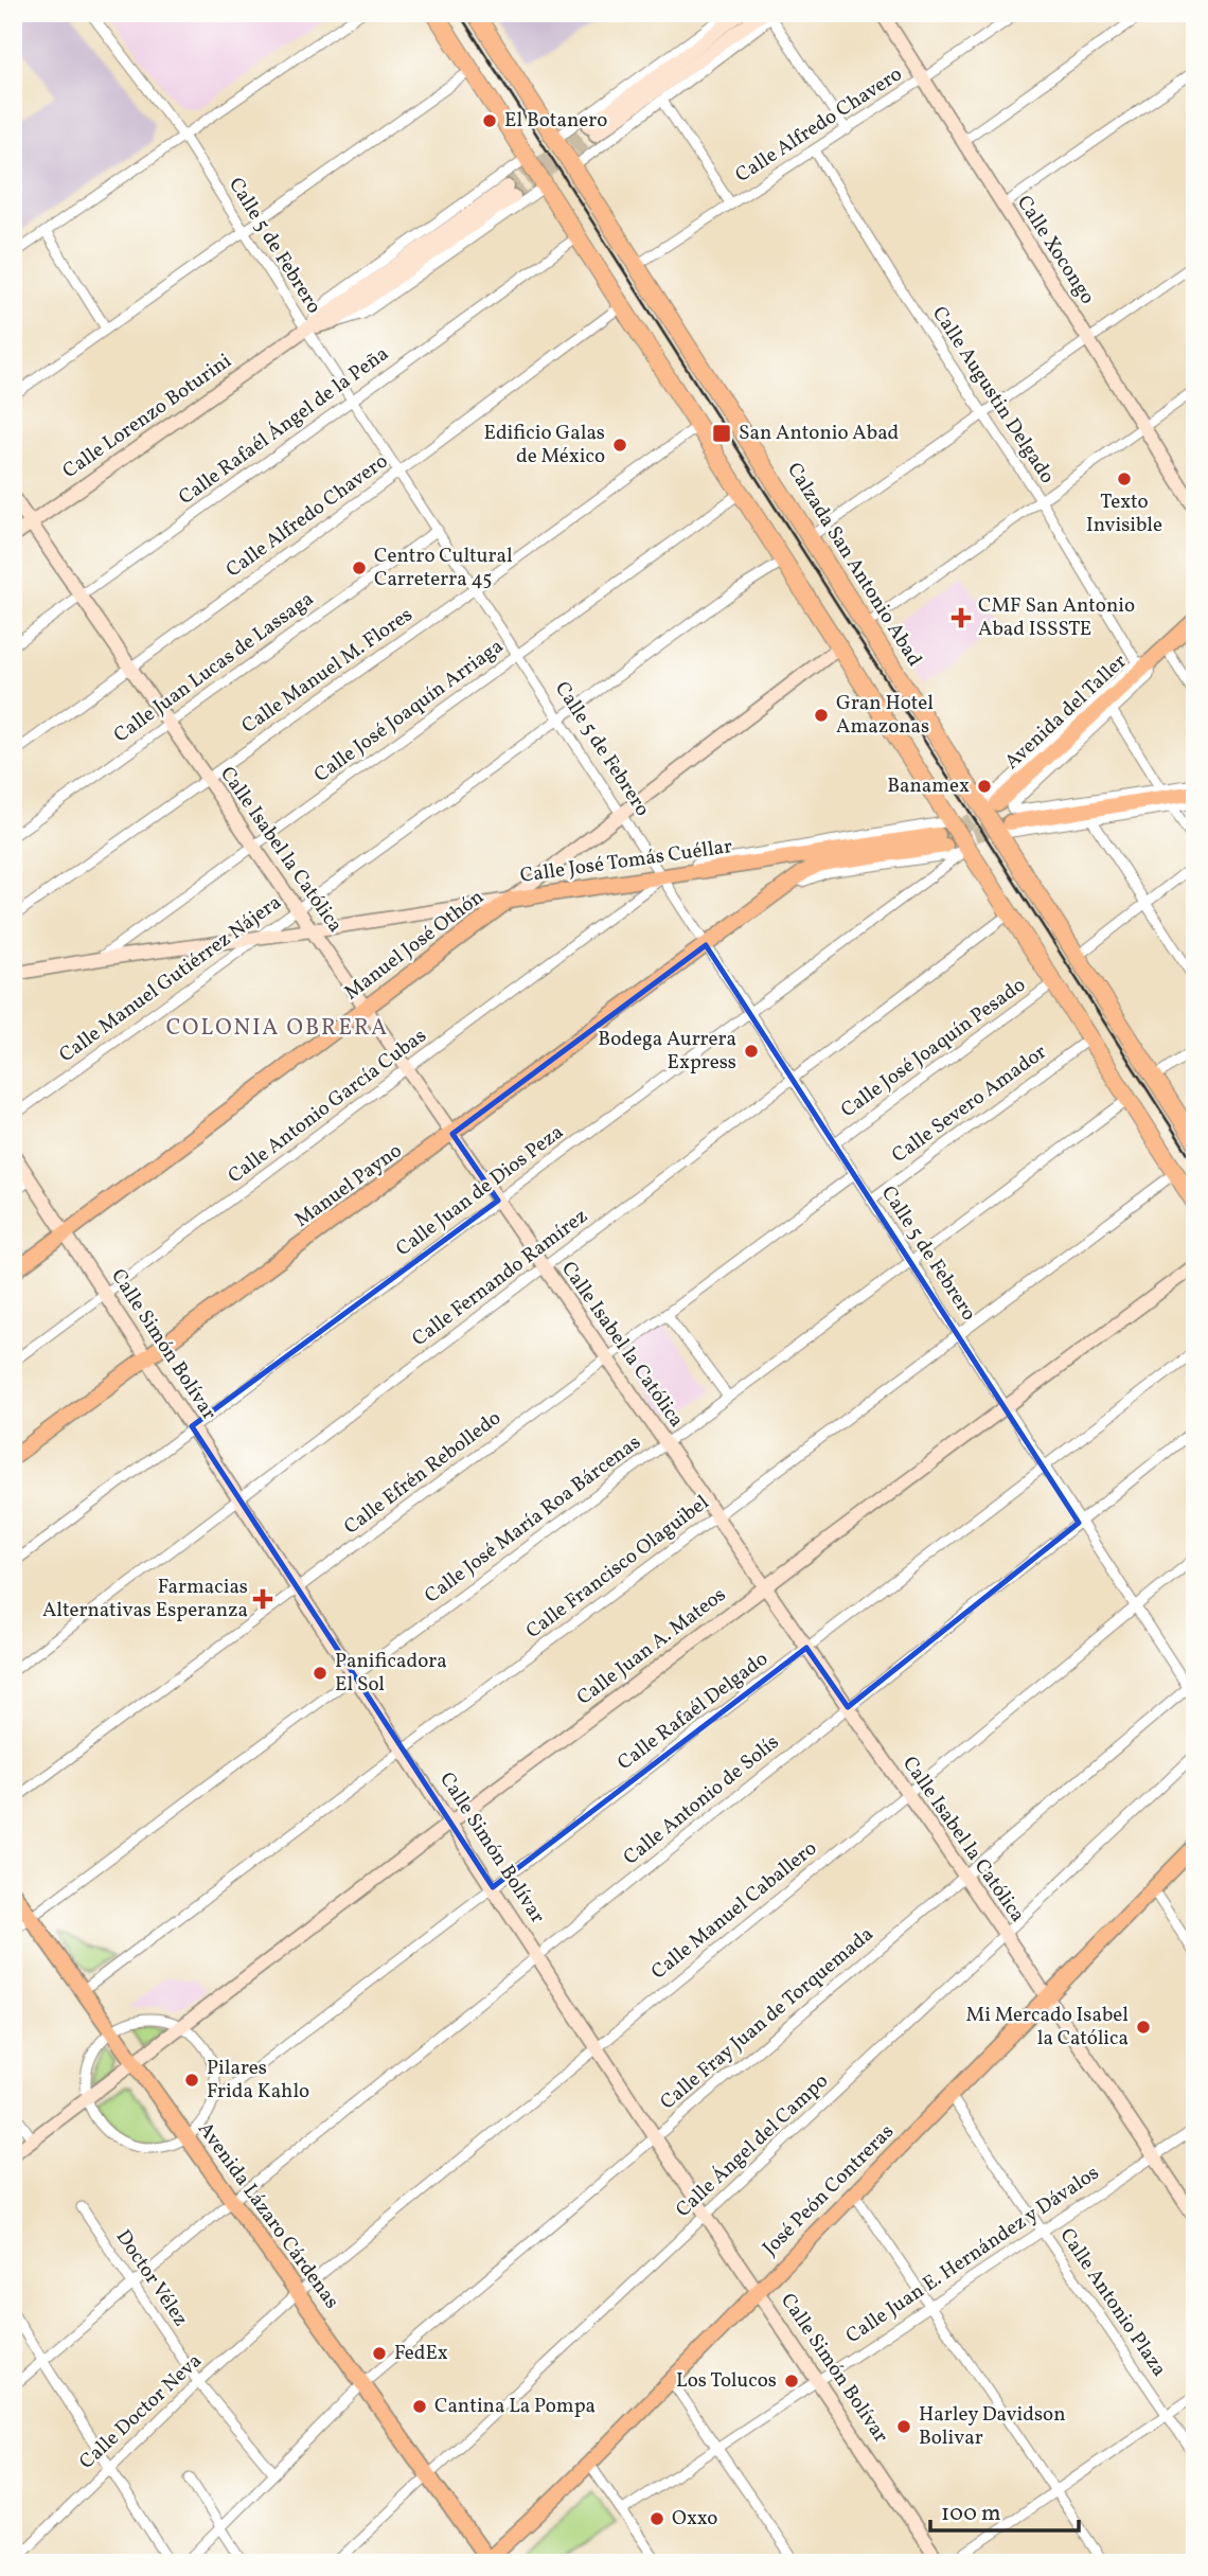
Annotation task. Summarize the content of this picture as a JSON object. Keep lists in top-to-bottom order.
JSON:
{
  "streets": {
    "highway": ["Calzada San Antonio Abad"],
    "main road": [
      "Avenida del Taller",
      "Calle José Tomás Cuéllar",
      "Manuel José Othón",
      "Manuel Payno",
      "José Peón Contreras",
      "Avenida Lázaro Cárdenas"
    ],
    "street": [
      "Calle Alfredo Chavero",
      "Calle 5 de Febrero",
      "Calle Xocongo",
      "Calle Augustin Delgado",
      "Calle Lorenzo Boturini",
      "Calle Rafaél Ángel de la Peña",
      "Calle Juan Lucas de Lassaga",
      "Calle Manuel M. Flores",
      "Calle José Joaquín Arriaga",
      "Calle Isabel la Católica",
      "Calle Manuel Gutiérrez Nájera",
      "Calle José Joaquín Pesado",
      "Calle Severo Amador",
      "Calle Antonio García Cubas",
      "Calle Juan de Dios Peza",
      "Calle Fernando Ramírez",
      "Calle Simón Bolívar",
      "Calle Efrén Rebolledo",
      "Calle José María Roa Bárcenas",
      "Calle Francisco Olaguibel",
      "Calle Juan A. Mateos",
      "Calle Rafaél Delgado",
      "Calle Antonio de Solís",
      "Calle Manuel Caballero",
      "Calle Fray Juan de Torquemada",
      "Calle Ángel del Campo",
      "Calle Juan E. Hernández y Dávalos",
      "Doctor Vélez",
      "Calle Antonio Plaza",
      "Calle Doctor Neva"
    ]
  },
  "crossings": [
    ["Calle Alfredo Chavero", "Calle 5 de Febrero"],
    ["Calle Alfredo Chavero", "Calle Xocongo"],
    ["Calle Alfredo Chavero", "Calle Augustin Delgado"],
    ["Calle Alfredo Chavero", "Calzada San Antonio Abad"],
    ["Calle Alfredo Chavero", "Calle Isabel la Católica"],
    ["Calle 5 de Febrero", "Calle Lorenzo Boturini"],
    ["Calle 5 de Febrero", "Calle Rafaél Ángel de la Peña"],
    ["Calle 5 de Febrero", "Calle Juan Lucas de Lassaga"],
    ["Calle 5 de Febrero", "Calle Manuel M. Flores"],
    ["Calle 5 de Febrero", "Calle José Joaquín Arriaga"],
    ["Calle 5 de Febrero", "Calle José Tomás Cuéllar"],
    ["Calle 5 de Febrero", "Manuel José Othón"],
    ["Calle 5 de Febrero", "Calle Manuel Gutiérrez Nájera"],
    ["Calle 5 de Febrero", "Calle José Joaquín Pesado"],
    ["Calle 5 de Febrero", "Calle Severo Amador"],
    ["Calle 5 de Febrero", "Calle Antonio García Cubas"],
    ["Calle 5 de Febrero", "Manuel Payno"],
    ["Calle 5 de Febrero", "Calle Juan de Dios Peza"],
    ["Calle 5 de Febrero", "Calle Fernando Ramírez"],
    ["Calle 5 de Febrero", "Calle Efrén Rebolledo"],
    ["Calle 5 de Febrero", "Calle José María Roa Bárcenas"],
    ["Calle 5 de Febrero", "Calle Francisco Olaguibel"],
    ["Calle 5 de Febrero", "Calle Juan A. Mateos"],
    ["Calle 5 de Febrero", "Calle Rafaél Delgado"],
    ["Calle 5 de Febrero", "Calle Antonio de Solís"],
    ["Calle 5 de Febrero", "Calle Manuel Caballero"],
    ["Calle 5 de Febrero", "Calle Fray Juan de Torquemada"],
    ["Calle Augustin Delgado", "Avenida del Taller"],
    ["Calle Lorenzo Boturini", "Calle Isabel la Católica"],
    ["Calle Rafaél Ángel de la Peña", "Calle Isabel la Católica"],
    ["Calzada San Antonio Abad", "Avenida del Taller"],
    ["Calle Juan Lucas de Lassaga", "Calle Isabel la Católica"],
    ["Calle Manuel M. Flores", "Calle Isabel la Católica"],
    ["Calle José Joaquín Arriaga", "Calle Isabel la Católica"],
    ["Calle José Joaquín Arriaga", "Calle José Tomás Cuéllar"],
    ["Calle Isabel la Católica", "Calle José Tomás Cuéllar"],
    ["Calle Isabel la Católica", "Manuel José Othón"],
    ["Calle Isabel la Católica", "Calle Manuel Gutiérrez Nájera"],
    ["Calle Isabel la Católica", "Calle Antonio García Cubas"],
    ["Calle Isabel la Católica", "Manuel Payno"],
    ["Calle Isabel la Católica", "Calle Juan de Dios Peza"],
    ["Calle Isabel la Católica", "Calle Fernando Ramírez"],
    ["Calle Isabel la Católica", "Calle Efrén Rebolledo"],
    ["Calle Isabel la Católica", "Calle José María Roa Bárcenas"],
    ["Calle Isabel la Católica", "Calle Francisco Olaguibel"],
    ["Calle Isabel la Católica", "Calle Juan A. Mateos"],
    ["Calle Isabel la Católica", "Calle Rafaél Delgado"],
    ["Calle Isabel la Católica", "Calle Antonio de Solís"],
    ["Calle Isabel la Católica", "Calle Manuel Caballero"],
    ["Calle Isabel la Católica", "Calle Fray Juan de Torquemada"],
    ["Calle Isabel la Católica", "Calle Ángel del Campo"],
    ["Calle Isabel la Católica", "José Peón Contreras"],
    ["Calle Isabel la Católica", "Calle Juan E. Hernández y Dávalos"],
    ["Calle José Tomás Cuéllar", "Manuel José Othón"],
    ["Calle José Tomás Cuéllar", "Calle Manuel Gutiérrez Nájera"],
    ["Calle José Tomás Cuéllar", "Calle Antonio García Cubas"],
    ["Calle José Tomás Cuéllar", "Manuel Payno"],
    ["Manuel José Othón", "Calle Simón Bolívar"],
    ["Calle Antonio García Cubas", "Calle Simón Bolívar"],
    ["Manuel Payno", "Calle Simón Bolívar"],
    ["Calle Juan de Dios Peza", "Calle Simón Bolívar"],
    ["Calle Fernando Ramírez", "Calle Simón Bolívar"],
    ["Calle Simón Bolívar", "Calle Efrén Rebolledo"],
    ["Calle Simón Bolívar", "Calle José María Roa Bárcenas"],
    ["Calle Simón Bolívar", "Calle Francisco Olaguibel"],
    ["Calle Simón Bolívar", "Calle Juan A. Mateos"],
    ["Calle Simón Bolívar", "Calle Rafaél Delgado"],
    ["Calle Simón Bolívar", "Calle Antonio de Solís"],
    ["Calle Simón Bolívar", "Calle Manuel Caballero"],
    ["Calle Simón Bolívar", "Calle Fray Juan de Torquemada"],
    ["Calle Simón Bolívar", "Calle Ángel del Campo"],
    ["Calle Simón Bolívar", "José Peón Contreras"],
    ["Calle Simón Bolívar", "Calle Juan E. Hernández y Dávalos"],
    ["Calle José María Roa Bárcenas", "Avenida Lázaro Cárdenas"],
    ["Calle Francisco Olaguibel", "Avenida Lázaro Cárdenas"],
    ["Calle Juan A. Mateos", "Avenida Lázaro Cárdenas"],
    ["Calle Rafaél Delgado", "Avenida Lázaro Cárdenas"],
    ["Calle Antonio de Solís", "Avenida Lázaro Cárdenas"],
    ["Calle Antonio de Solís", "Doctor Vélez"],
    ["Calle Manuel Caballero", "Avenida Lázaro Cárdenas"],
    ["Calle Manuel Caballero", "Calle Doctor Neva"],
    ["Calle Fray Juan de Torquemada", "Avenida Lázaro Cárdenas"],
    ["Calle Fray Juan de Torquemada", "Doctor Vélez"],
    ["Calle Ángel del Campo", "Avenida Lázaro Cárdenas"],
    ["José Peón Contreras", "Avenida Lázaro Cárdenas"],
    ["José Peón Contreras", "Calle Antonio Plaza"],
    ["Avenida Lázaro Cárdenas", "Calle Doctor Neva"],
    ["Calle Juan E. Hernández y Dávalos", "Calle Antonio Plaza"],
    ["Doctor Vélez", "Calle Doctor Neva"]
  ],
  "districts": ["COLONIA OBRERA"],
  "places": {
    "other": [
      "El Botanero",
      "Edificio Galas de México",
      "Texto Invisible",
      "Centro Cultural Carreterra 45",
      "Gran Hotel Amazonas",
      "Banamex",
      "Bodega Aurrera Express",
      "Panificadora El Sol",
      "Mi Mercado Isabel la Católica",
      "Pilares Frida Kahlo",
      "FedEx",
      "Los Tolucos",
      "Cantina La Pompa",
      "Harley Davidson Bolivar",
      "Oxxo"
    ],
    "transit": ["San Antonio Abad"],
    "health": ["CMF San Antonio Abad ISSSTE", "Farmacias Alternativas Esperanza"]
  },
  "scale_bar": "100 m"
}
